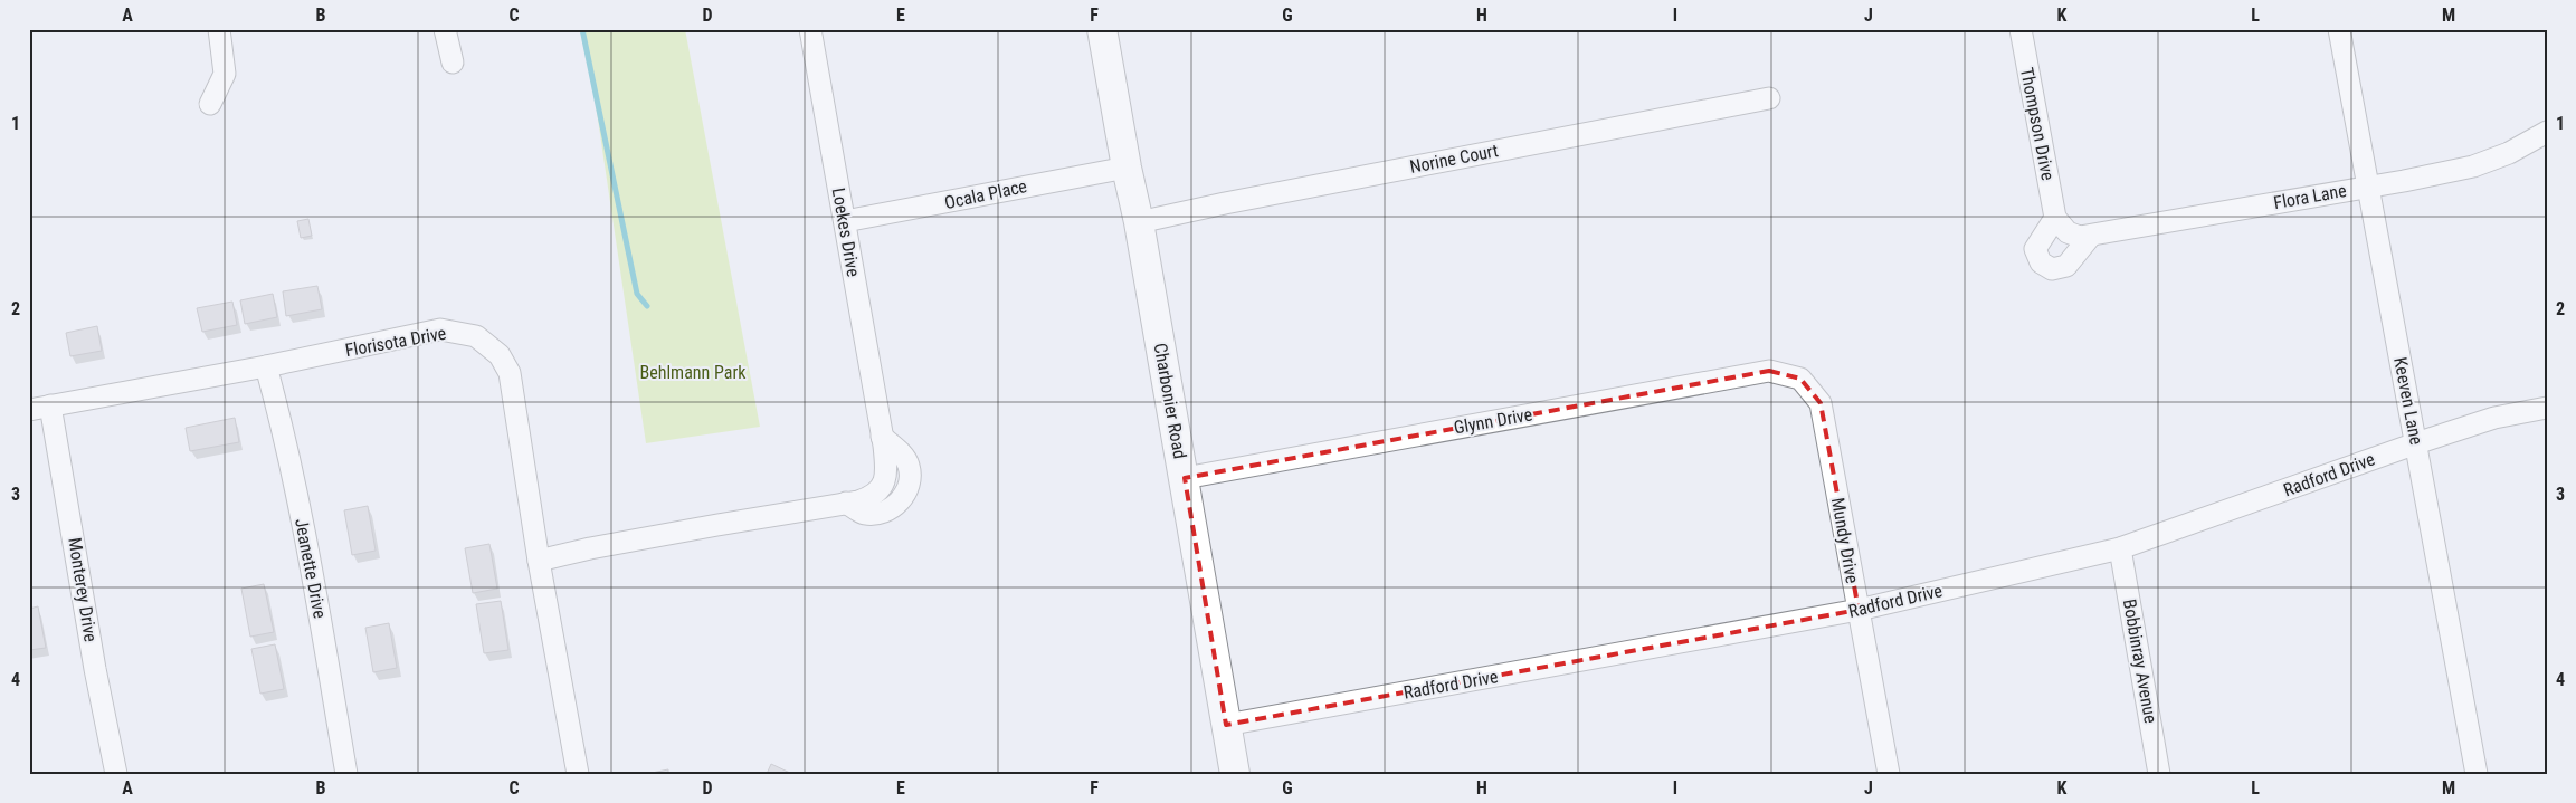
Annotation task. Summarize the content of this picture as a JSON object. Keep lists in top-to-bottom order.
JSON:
{
  "streets": {
    "main road": ["Charbonier Road"],
    "street": [
      "Thompson Drive",
      "Norine Court",
      "Ocala Place",
      "Flora Lane",
      "Loekes Drive",
      "Florisota Drive",
      "Keeven Lane",
      "Glynn Drive",
      "Radford Drive",
      "Mundy Drive",
      "Jeanette Drive",
      "Monterey Drive",
      "Bobbinray Avenue"
    ]
  },
  "crossings": [
    ["Thompson Drive", "Flora Lane"],
    ["Norine Court", "Charbonier Road"],
    ["Ocala Place", "Loekes Drive"],
    ["Ocala Place", "Charbonier Road"],
    ["Flora Lane", "Keeven Lane"],
    ["Loekes Drive", "Florisota Drive"],
    ["Florisota Drive", "Jeanette Drive"],
    ["Florisota Drive", "Monterey Drive"],
    ["Charbonier Road", "Glynn Drive"],
    ["Charbonier Road", "Radford Drive"],
    ["Keeven Lane", "Radford Drive"],
    ["Glynn Drive", "Mundy Drive"],
    ["Radford Drive", "Mundy Drive"],
    ["Radford Drive", "Bobbinray Avenue"]
  ],
  "parks": ["Behlmann Park"],
  "grid": {
    "columns": [
      "A",
      "B",
      "C",
      "D",
      "E",
      "F",
      "G",
      "H",
      "I",
      "J",
      "K",
      "L",
      "M"
    ],
    "rows": [
      "1",
      "2",
      "3",
      "4"
    ]
  }
}
